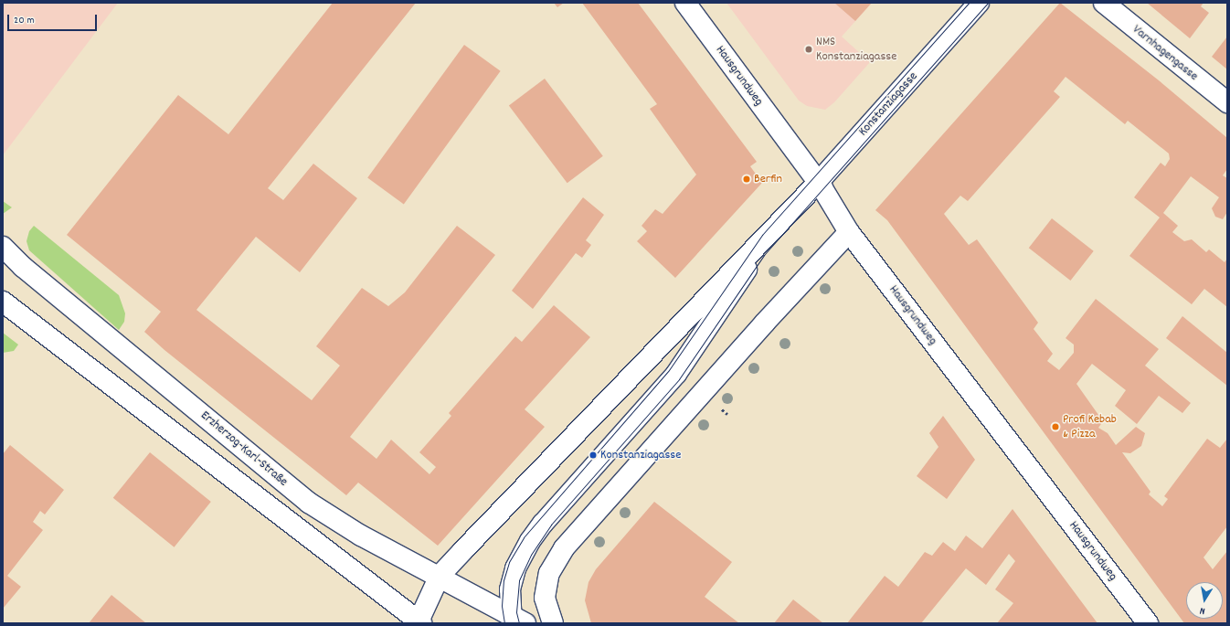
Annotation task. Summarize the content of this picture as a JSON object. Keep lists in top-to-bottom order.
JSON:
{
  "streets": {
    "street": [
      "Varnhagengasse",
      "Hausgrundweg",
      "Konstanziagasse",
      "Erzherzog-Karl-Straße"
    ]
  },
  "crossings": [
    ["Hausgrundweg", "Konstanziagasse"],
    ["Konstanziagasse", "Erzherzog-Karl-Straße"]
  ],
  "places": [
    "NMS Konstanziagasse",
    "Berfin",
    "Profi Kebab & Pizza",
    "Konstanziagasse"
  ],
  "scale_bar": "20 m",
  "north": "bottom"
}
